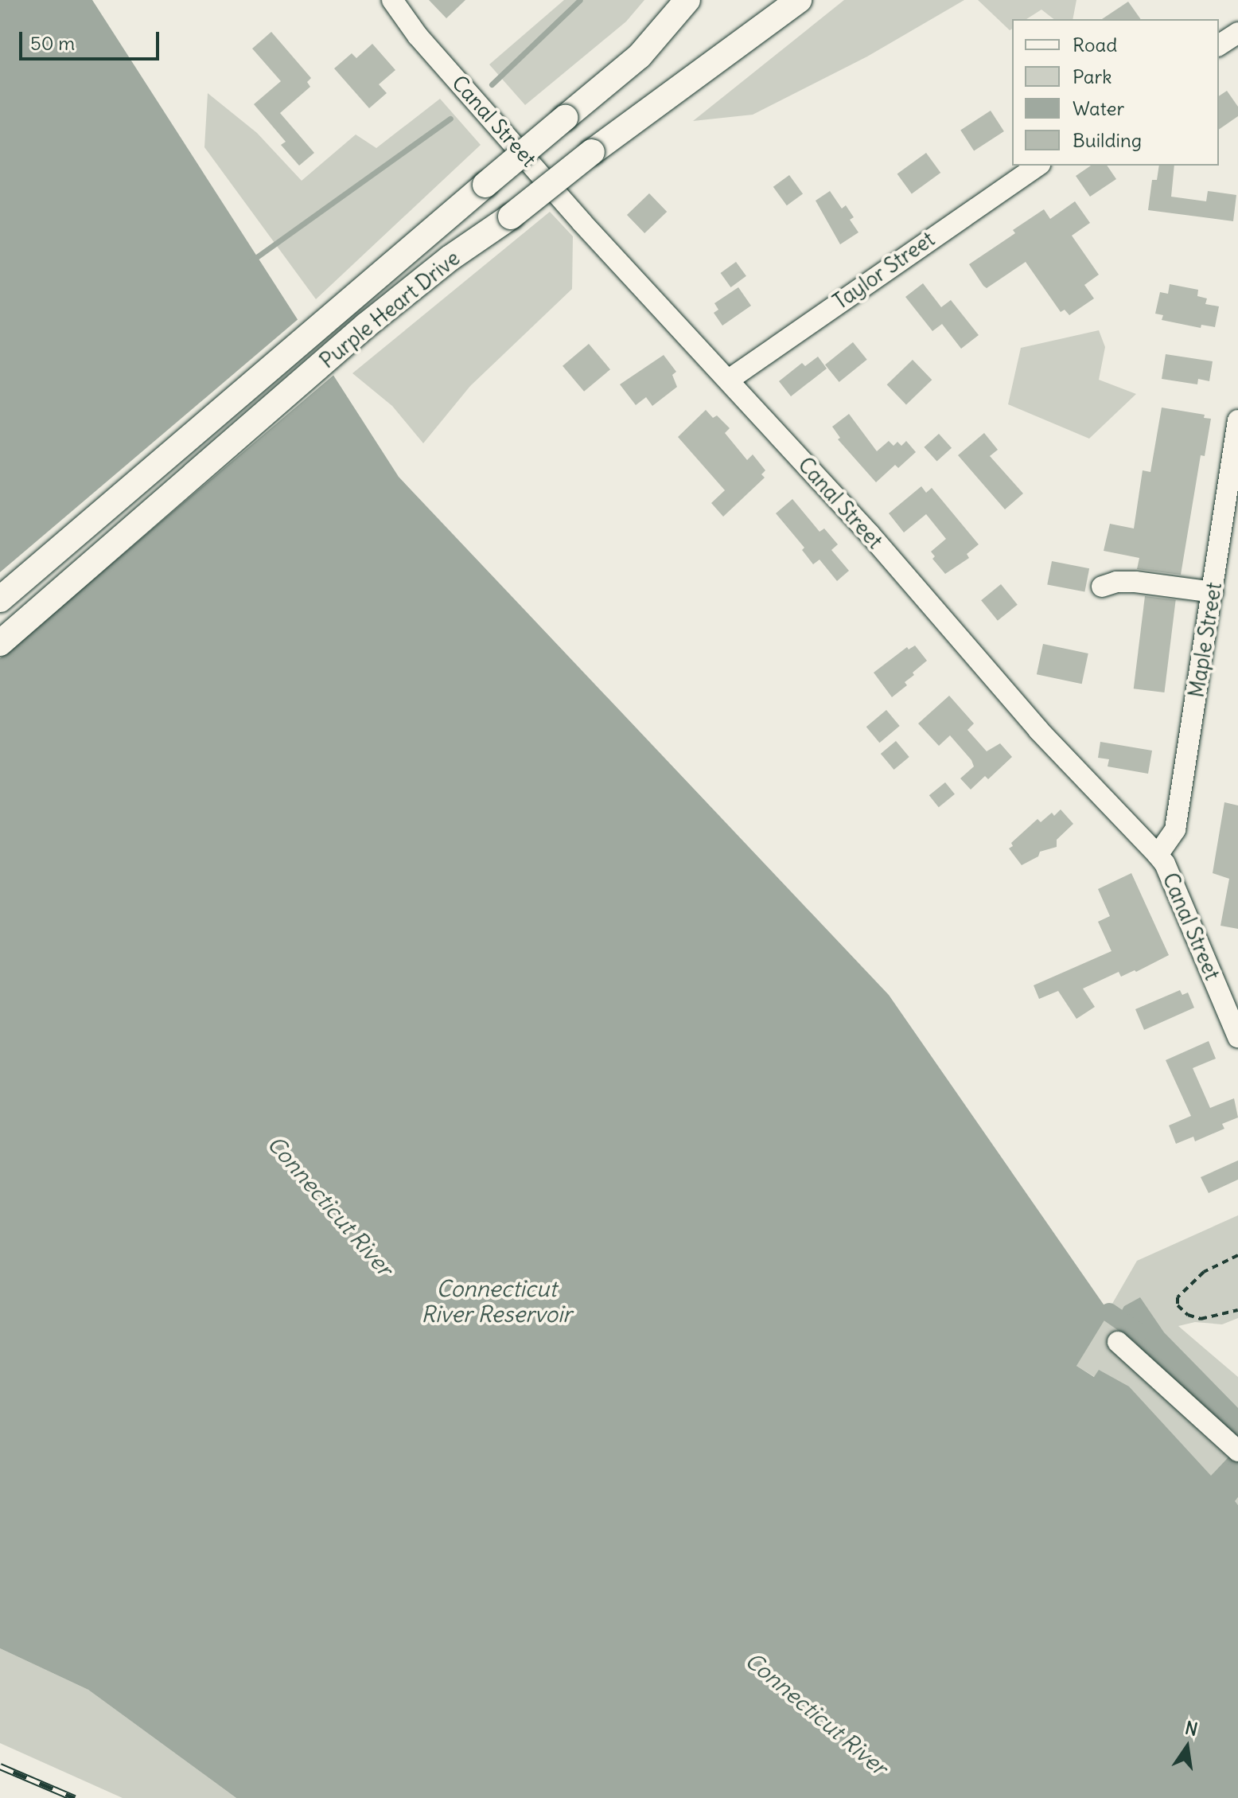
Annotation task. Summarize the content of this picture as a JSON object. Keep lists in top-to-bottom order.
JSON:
{
  "streets": {
    "main road": ["Purple Heart Drive"],
    "street": ["Canal Street", "Taylor Street", "Maple Street"]
  },
  "crossings": [
    ["Canal Street", "Taylor Street"],
    ["Canal Street", "Maple Street"]
  ],
  "water": ["Connecticut River", "Connecticut River Reservoir"],
  "legend": [
    "Road",
    "Park",
    "Water",
    "Building"
  ],
  "scale_bar": "50 m",
  "north": "top"
}
